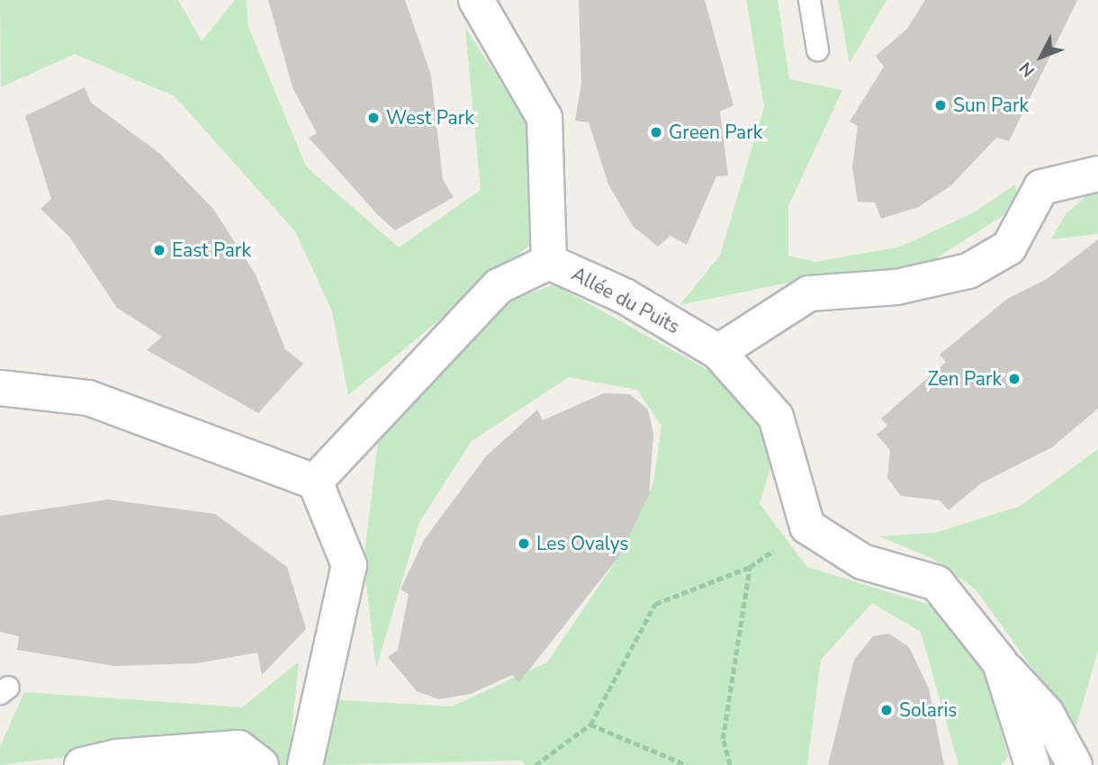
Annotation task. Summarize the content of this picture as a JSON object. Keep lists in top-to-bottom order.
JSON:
{
  "streets": {
    "street": ["Allée du Puits"]
  },
  "places": [
    "Sun Park",
    "West Park",
    "Green Park",
    "East Park",
    "Zen Park",
    "Les Ovalys",
    "Solaris"
  ],
  "north": "bottom left"
}
